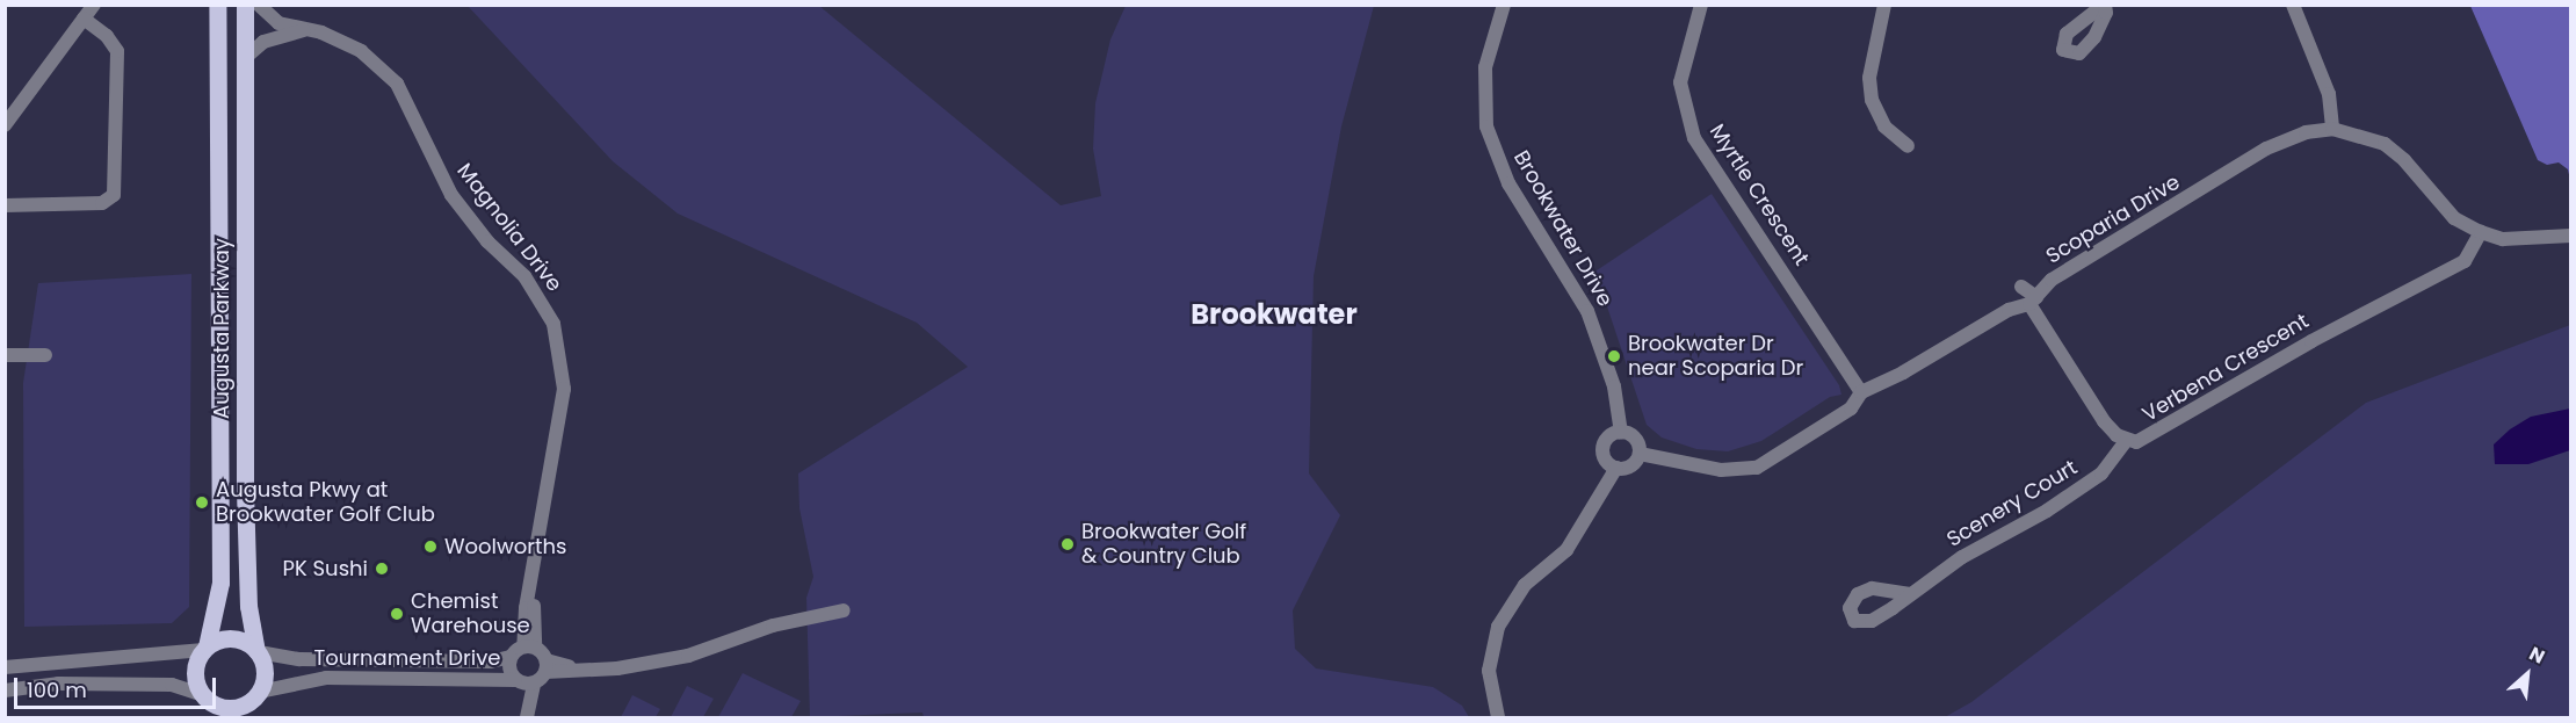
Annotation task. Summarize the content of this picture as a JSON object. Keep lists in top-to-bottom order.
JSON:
{
  "streets": {
    "main road": ["Augusta Parkway"],
    "street": [
      "Myrtle Crescent",
      "Scoparia Drive",
      "Magnolia Drive",
      "Brookwater Drive",
      "Verbena Crescent",
      "Scenery Court",
      "Tournament Drive"
    ]
  },
  "crossings": [
    ["Myrtle Crescent", "Scoparia Drive"],
    ["Scoparia Drive", "Brookwater Drive"],
    ["Scoparia Drive", "Verbena Crescent"],
    ["Augusta Parkway", "Tournament Drive"],
    ["Verbena Crescent", "Scenery Court"]
  ],
  "districts": ["Brookwater"],
  "places": [
    "Brookwater Dr near Scoparia Dr",
    "Augusta Pkwy at Brookwater Golf Club",
    "Brookwater Golf & Country Club",
    "Woolworths",
    "PK Sushi",
    "Chemist Warehouse"
  ],
  "scale_bar": "100 m",
  "north": "top right"
}
